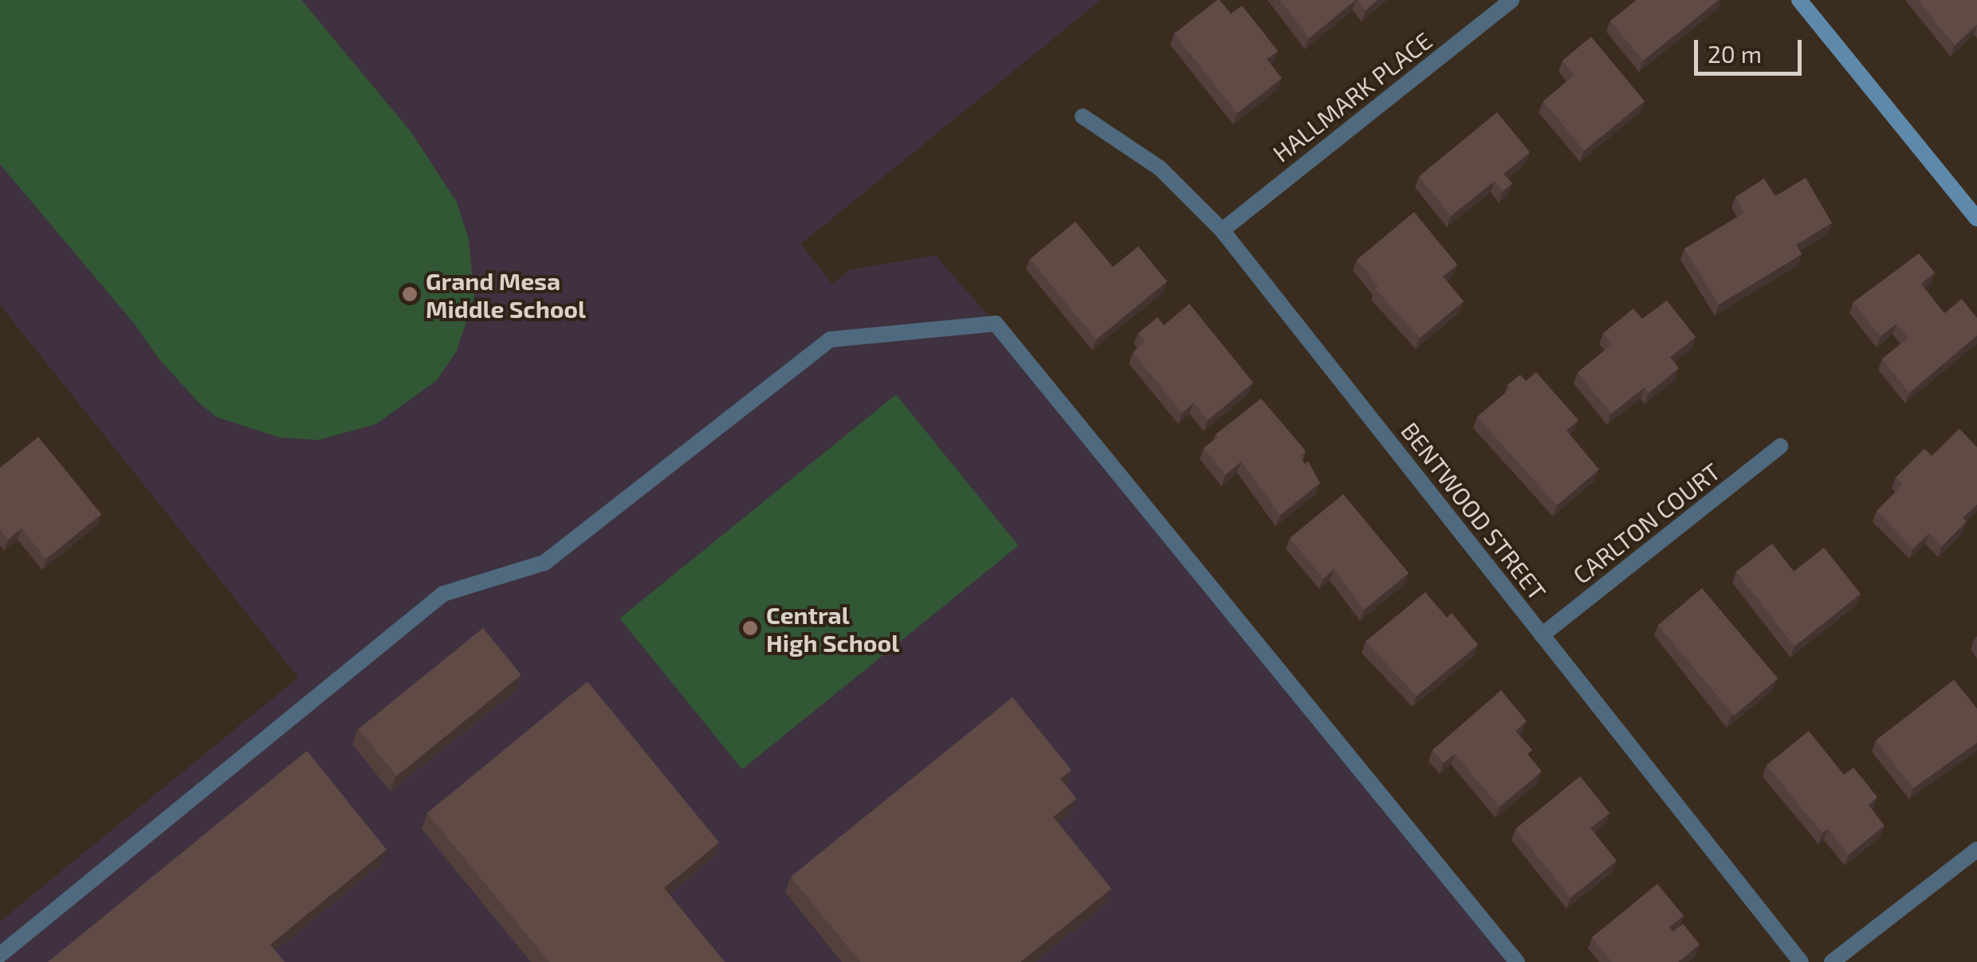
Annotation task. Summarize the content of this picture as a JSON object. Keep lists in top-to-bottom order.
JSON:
{
  "streets": {
    "street": ["HALLMARK PLACE", "BENTWOOD STREET", "CARLTON COURT"]
  },
  "crossings": [
    ["HALLMARK PLACE", "BENTWOOD STREET"],
    ["BENTWOOD STREET", "CARLTON COURT"]
  ],
  "places": ["Grand Mesa Middle School", "Central High School"],
  "scale_bar": "20 m"
}
